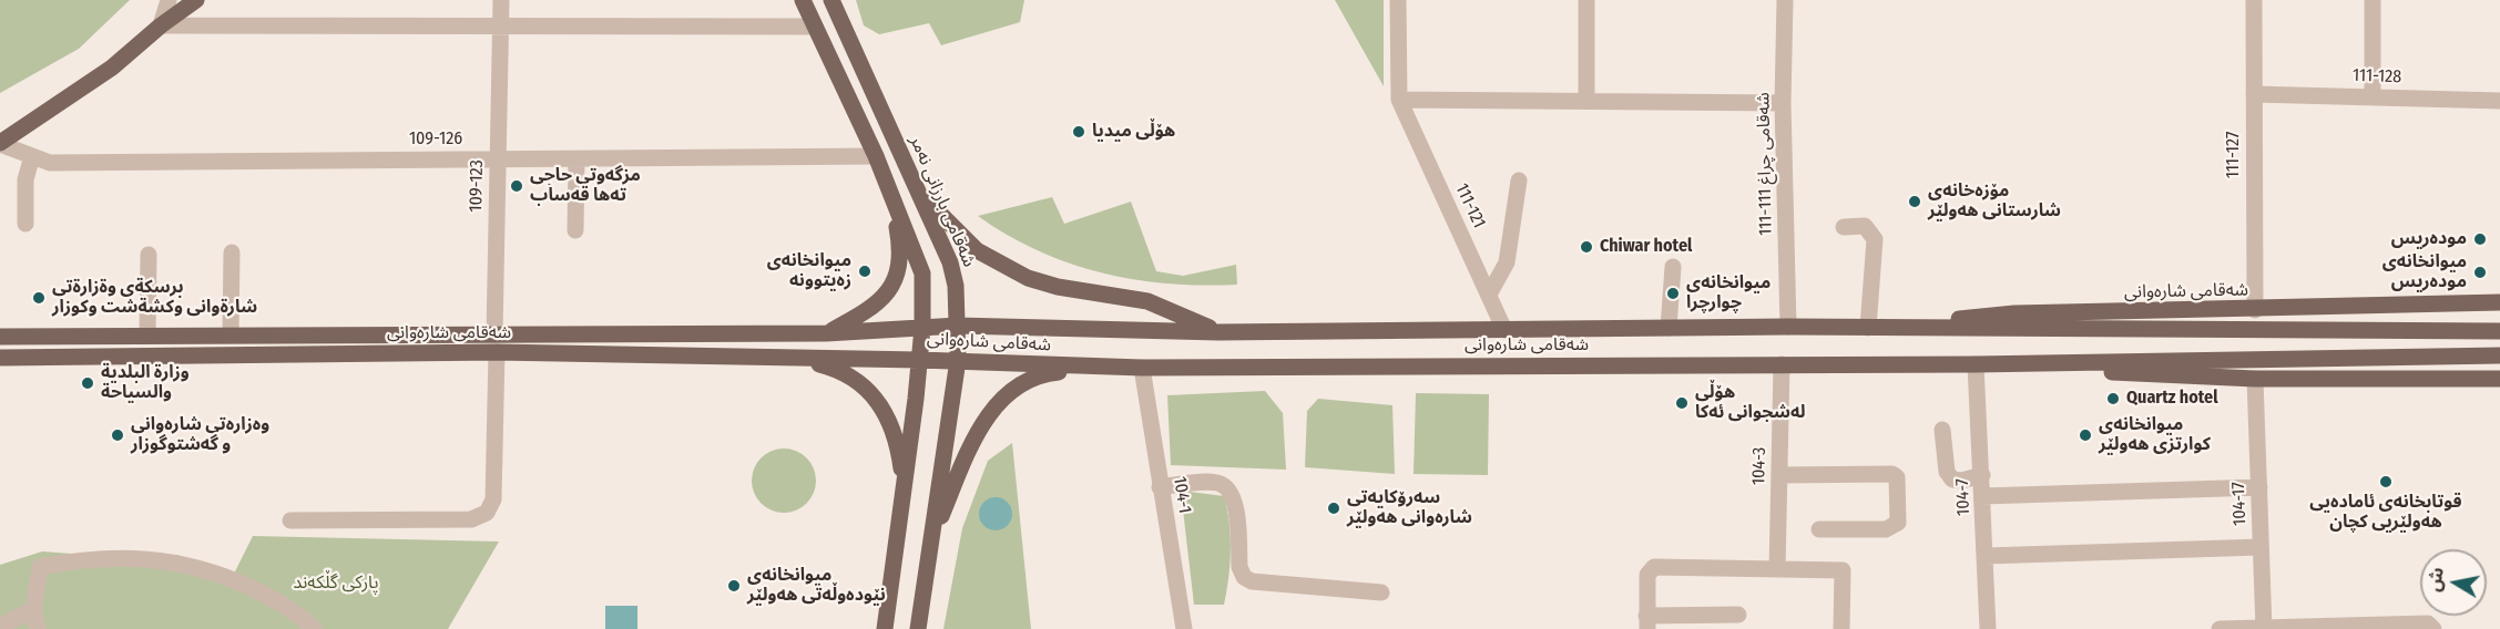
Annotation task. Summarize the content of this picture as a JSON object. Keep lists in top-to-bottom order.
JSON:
{
  "streets": {
    "main road": ["شەقامی بارزانی نەمر", "شەقامی شارەوانی"],
    "street": [
      "111-128",
      "109-126",
      "111-127",
      "شەقامی چراغ 111-111",
      "109-123",
      "111-121",
      "104-3",
      "104-1",
      "104-7",
      "104-17"
    ]
  },
  "crossings": [
    ["111-128", "111-127"],
    ["109-126", "109-123"],
    ["111-127", "شەقامی شارەوانی"],
    ["شەقامی چراغ 111-111", "شەقامی شارەوانی"],
    ["109-123", "شەقامی شارەوانی"],
    ["شەقامی بارزانی نەمر", "شەقامی شارەوانی"],
    ["111-121", "شەقامی شارەوانی"],
    ["شەقامی شارەوانی", "104-3"],
    ["شەقامی شارەوانی", "104-1"],
    ["شەقامی شارەوانی", "104-7"],
    ["شەقامی شارەوانی", "104-17"]
  ],
  "parks": ["پارکی گڵکەند"],
  "places": [
    "هۆڵی میدیا",
    "مزگەوتی حاجی تەها قەساب",
    "مۆزەخانەی شارستانی هەولێر",
    "مودەریس",
    "Chiwar hotel",
    "میوانخانەی زەیتوونە",
    "میوانخانەی مودەریس",
    "میوانخانەی چوارچرا",
    "برسكةی وةزارةتی شارةوانی وكشةشت وكوزار",
    "وزارة البلدية والسياحة",
    "Quartz hotel",
    "هۆڵی لەشجوانی ئەکا",
    "وەزارەتی شارەوانی و گەشتوگوزار",
    "میوانخانەی کوارتزی هەولێر",
    "قوتابخانەی ئامادەیی هەولێریی کچان",
    "سەرۆکایەتی شارەوانی هەولێر",
    "میوانخانەی نێودەوڵەتی هەولێر"
  ],
  "north": "left"
}
